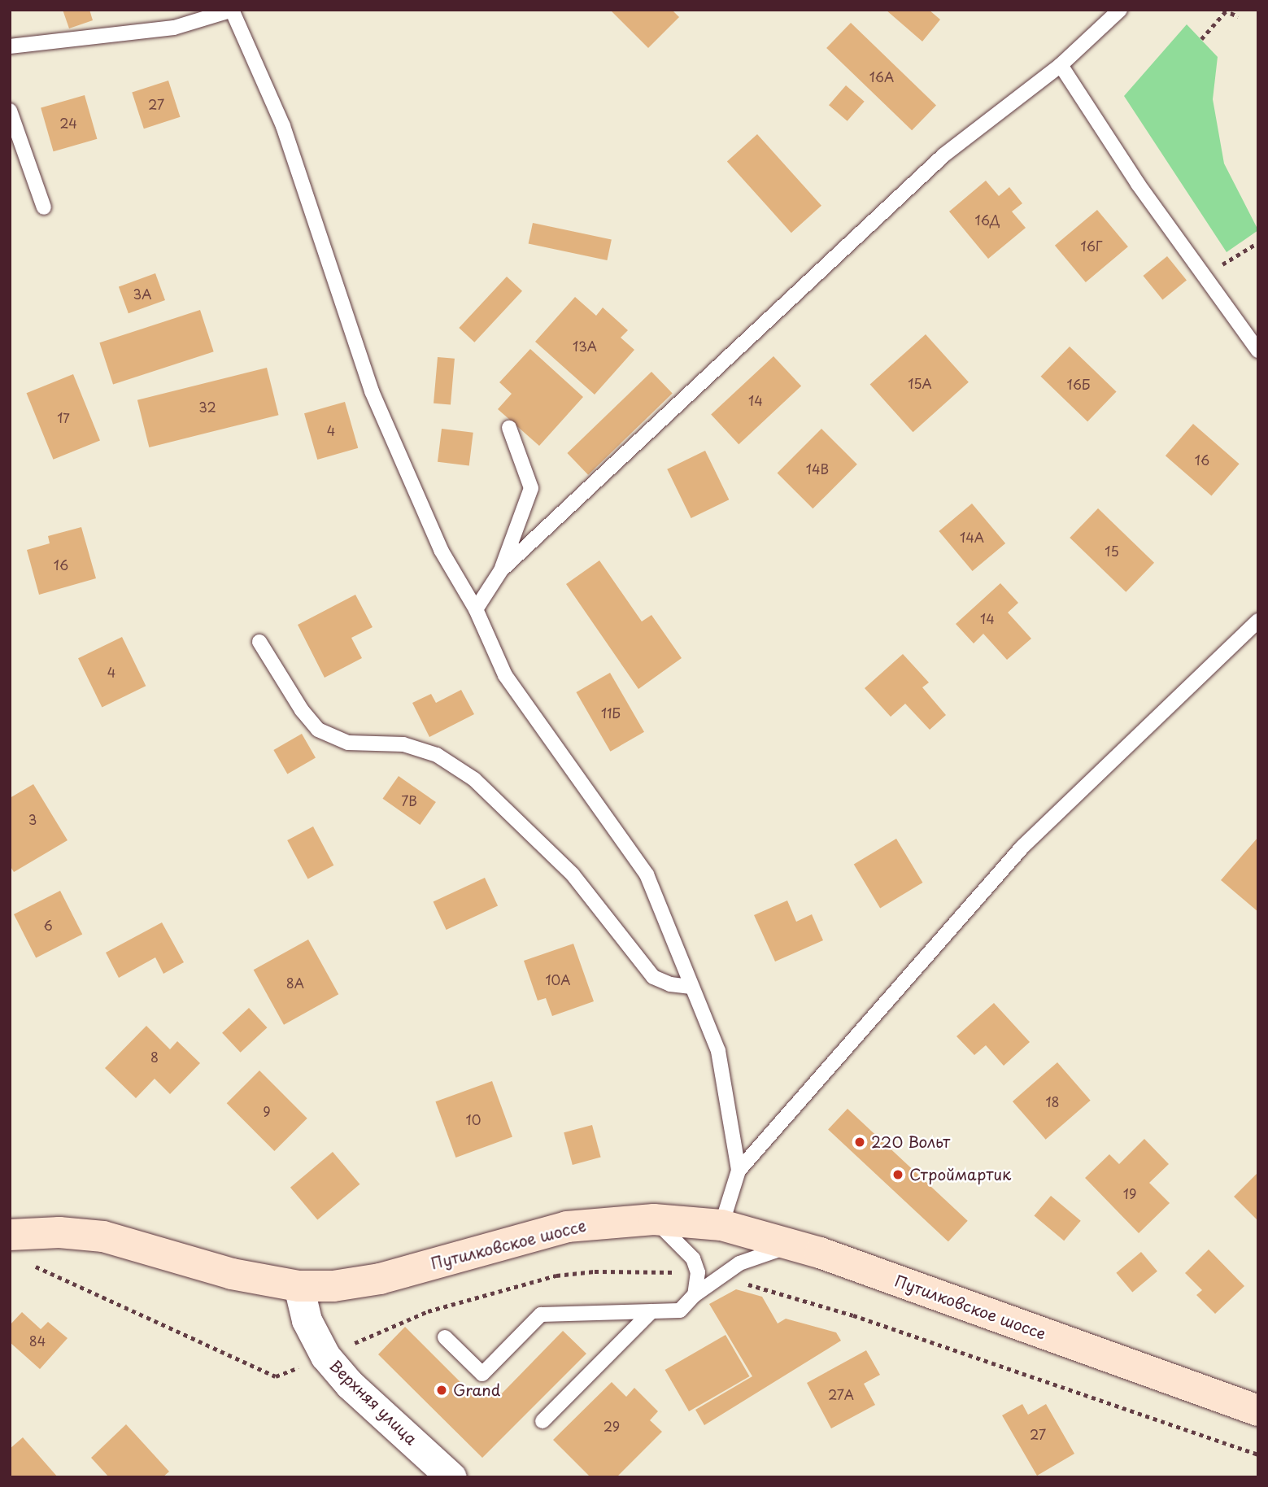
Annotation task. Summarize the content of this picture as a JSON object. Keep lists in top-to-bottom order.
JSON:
{
  "streets": {
    "main road": ["Путилковское шоссе"],
    "street": ["Верхняя улица"]
  },
  "crossings": [
    ["Путилковское шоссе", "Верхняя улица"]
  ],
  "places": ["220 Вольт", "Строймартик", "Grand"],
  "house_numbers": [
    "16А",
    "27",
    "24",
    "16Д",
    "16Г",
    "3А",
    "13А",
    "15А",
    "16Б",
    "14",
    "32",
    "17",
    "4",
    "16",
    "14В",
    "14А",
    "15",
    "16",
    "14",
    "4",
    "11Б",
    "7В",
    "3",
    "6",
    "10А",
    "8А",
    "8",
    "18",
    "9",
    "10",
    "19",
    "84",
    "27А",
    "29",
    "27"
  ]
}
